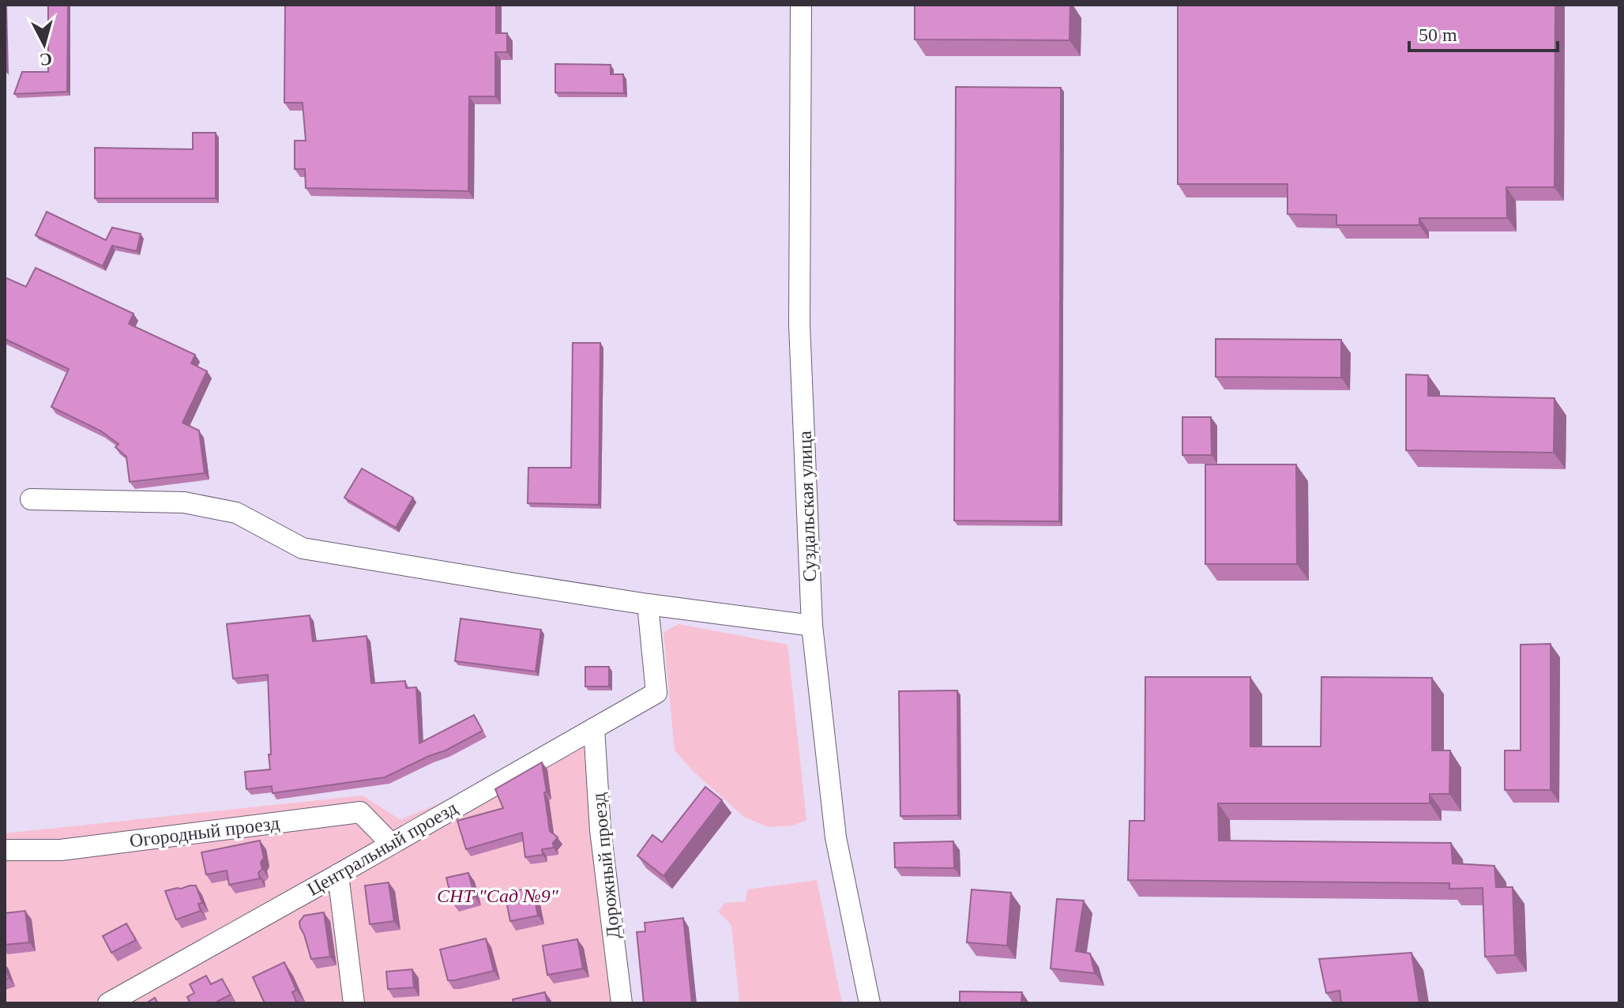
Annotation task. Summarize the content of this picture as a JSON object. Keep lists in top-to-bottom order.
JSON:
{
  "streets": {
    "street": [
      "Суздальская улица",
      "Огородный проезд",
      "Центральный проезд",
      "Дорожный проезд"
    ]
  },
  "crossings": [
    ["Огородный проезд", "Центральный проезд"],
    ["Центральный проезд", "Дорожный проезд"]
  ],
  "parks": ["СНТ \"Сад №9\""],
  "scale_bar": "50 m",
  "north": "bottom"
}
